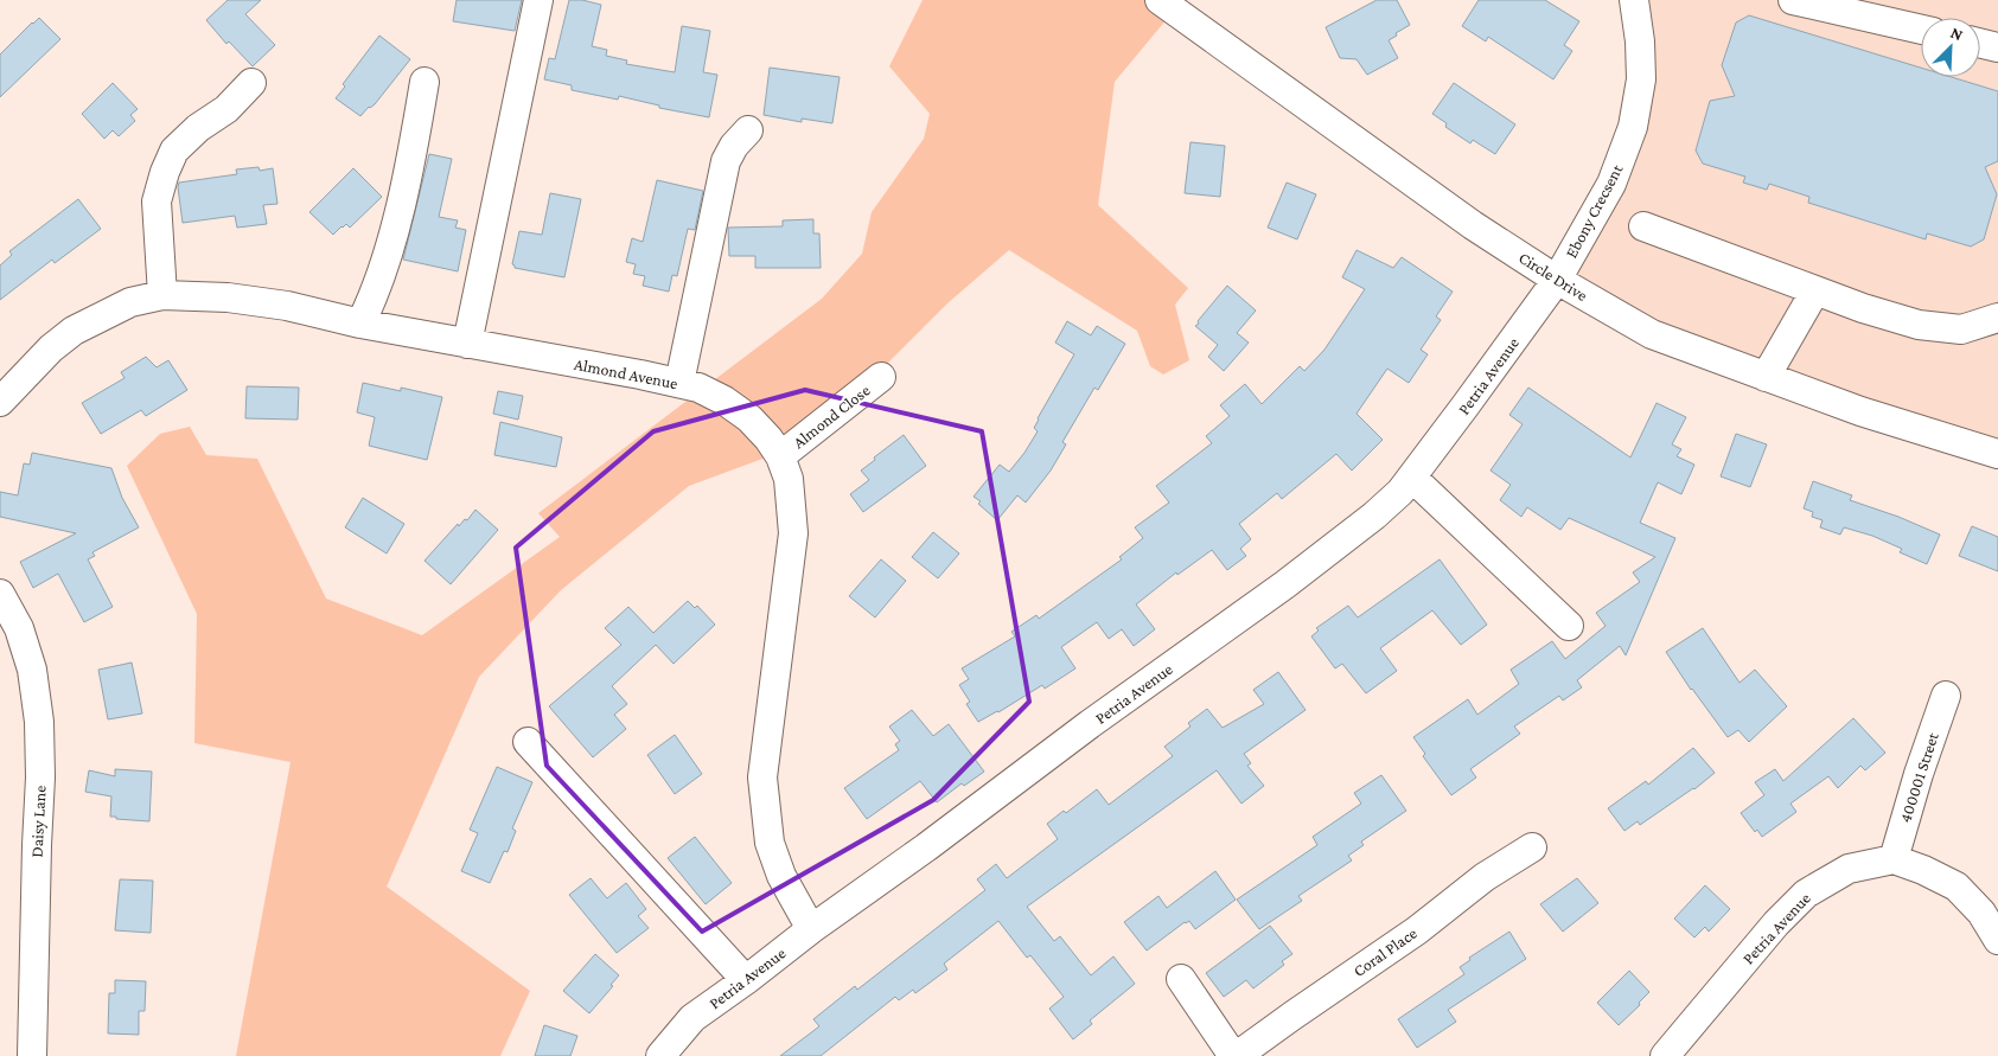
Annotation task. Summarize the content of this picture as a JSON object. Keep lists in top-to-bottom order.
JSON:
{
  "streets": {
    "street": [
      "Ebony Crecsent",
      "Circle Drive",
      "Almond Avenue",
      "Petria Avenue",
      "Almond Close",
      "400001 Street",
      "Daisy Lane",
      "Coral Place"
    ]
  },
  "crossings": [
    ["Ebony Crecsent", "Circle Drive"],
    ["Ebony Crecsent", "Petria Avenue"],
    ["Circle Drive", "Petria Avenue"],
    ["Almond Avenue", "Petria Avenue"],
    ["Almond Avenue", "Almond Close"],
    ["Petria Avenue", "400001 Street"]
  ],
  "north": "top right"
}
